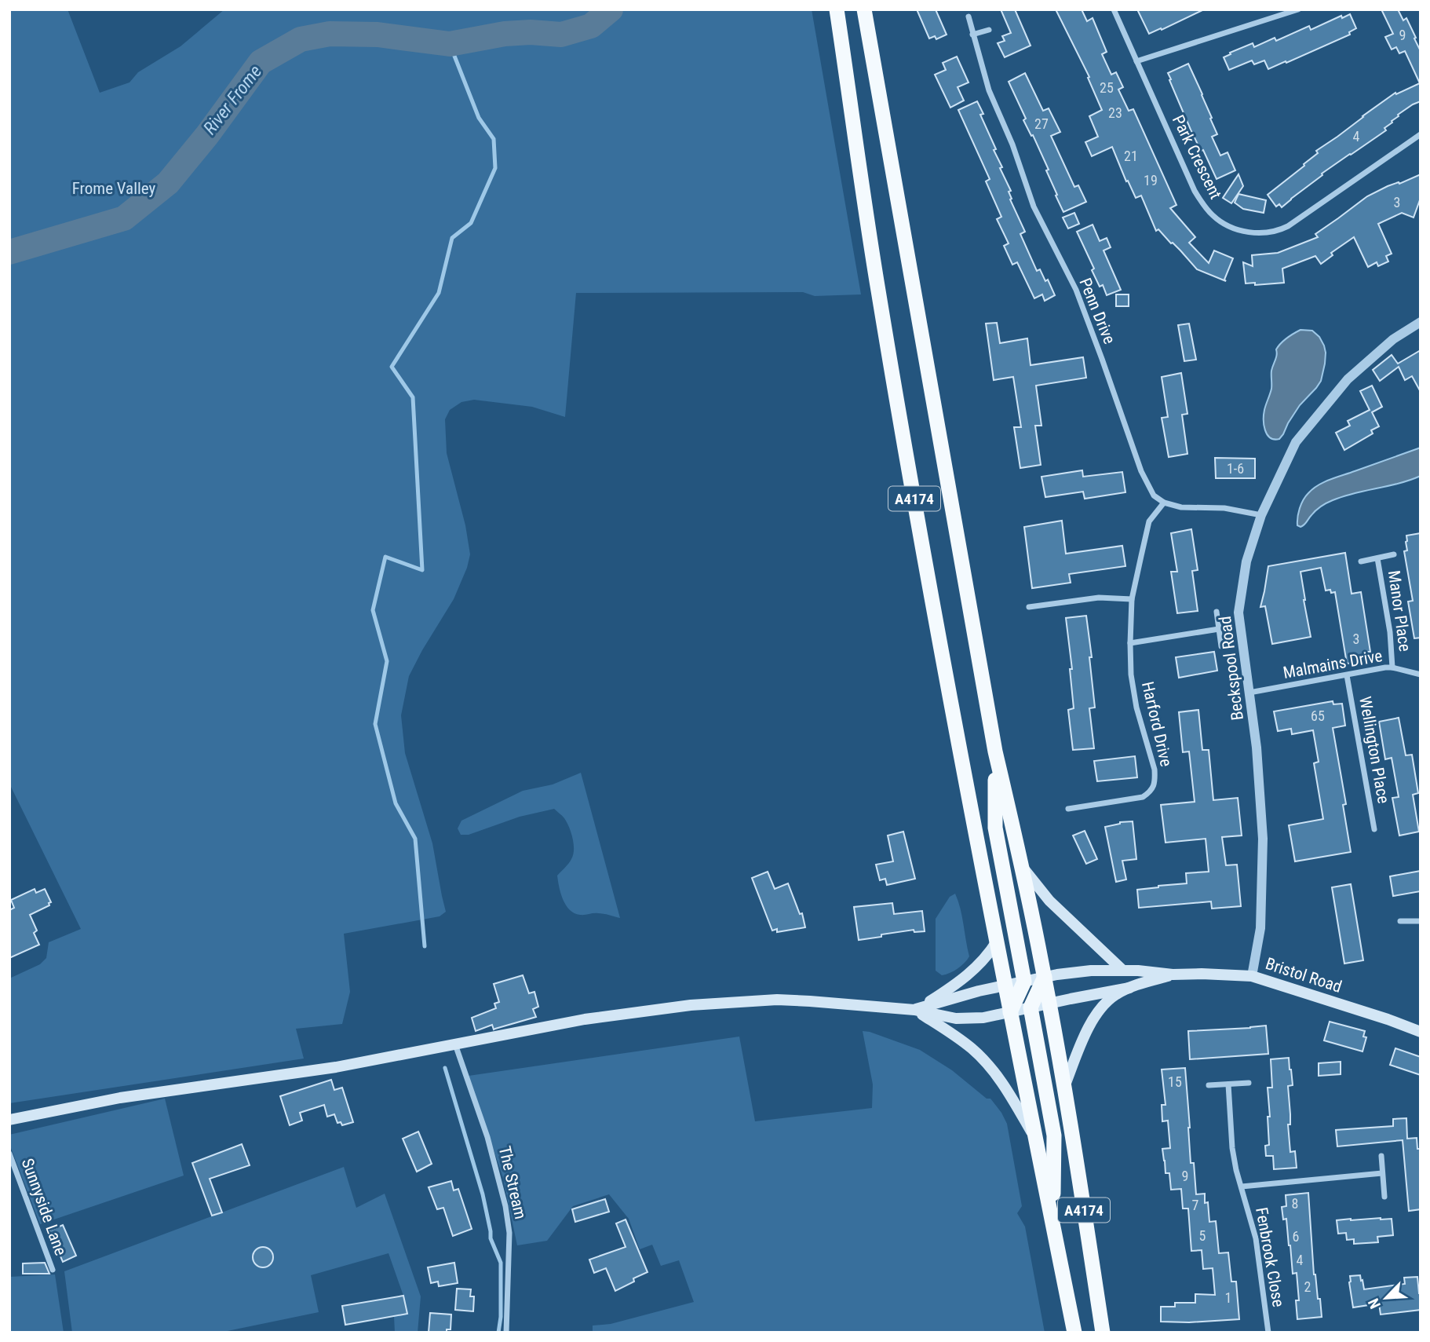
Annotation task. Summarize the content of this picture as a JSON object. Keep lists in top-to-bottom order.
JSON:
{
  "streets": {
    "highway": ["A4174"],
    "main road": ["Bristol Road"],
    "street": [
      "Park Crescent",
      "Penn Drive",
      "Manor Place",
      "Malmains Drive",
      "Beckspool Road",
      "Harford Drive",
      "Wellington Place",
      "The Stream",
      "Sunnyside Lane",
      "Fenbrook Close"
    ]
  },
  "crossings": [
    ["Penn Drive", "Harford Drive"],
    ["A4174", "Bristol Road"],
    ["Manor Place", "Malmains Drive"],
    ["Malmains Drive", "Beckspool Road"],
    ["Malmains Drive", "Wellington Place"],
    ["Beckspool Road", "Bristol Road"]
  ],
  "water": ["River Frome"],
  "parks": ["Frome Valley"],
  "house_numbers": [
    "9",
    "25",
    "23",
    "27",
    "4",
    "21",
    "19",
    "3",
    "1-6",
    "3",
    "65",
    "15",
    "9",
    "8",
    "7",
    "5",
    "6",
    "4",
    "2",
    "1"
  ],
  "north": "bottom left"
}
